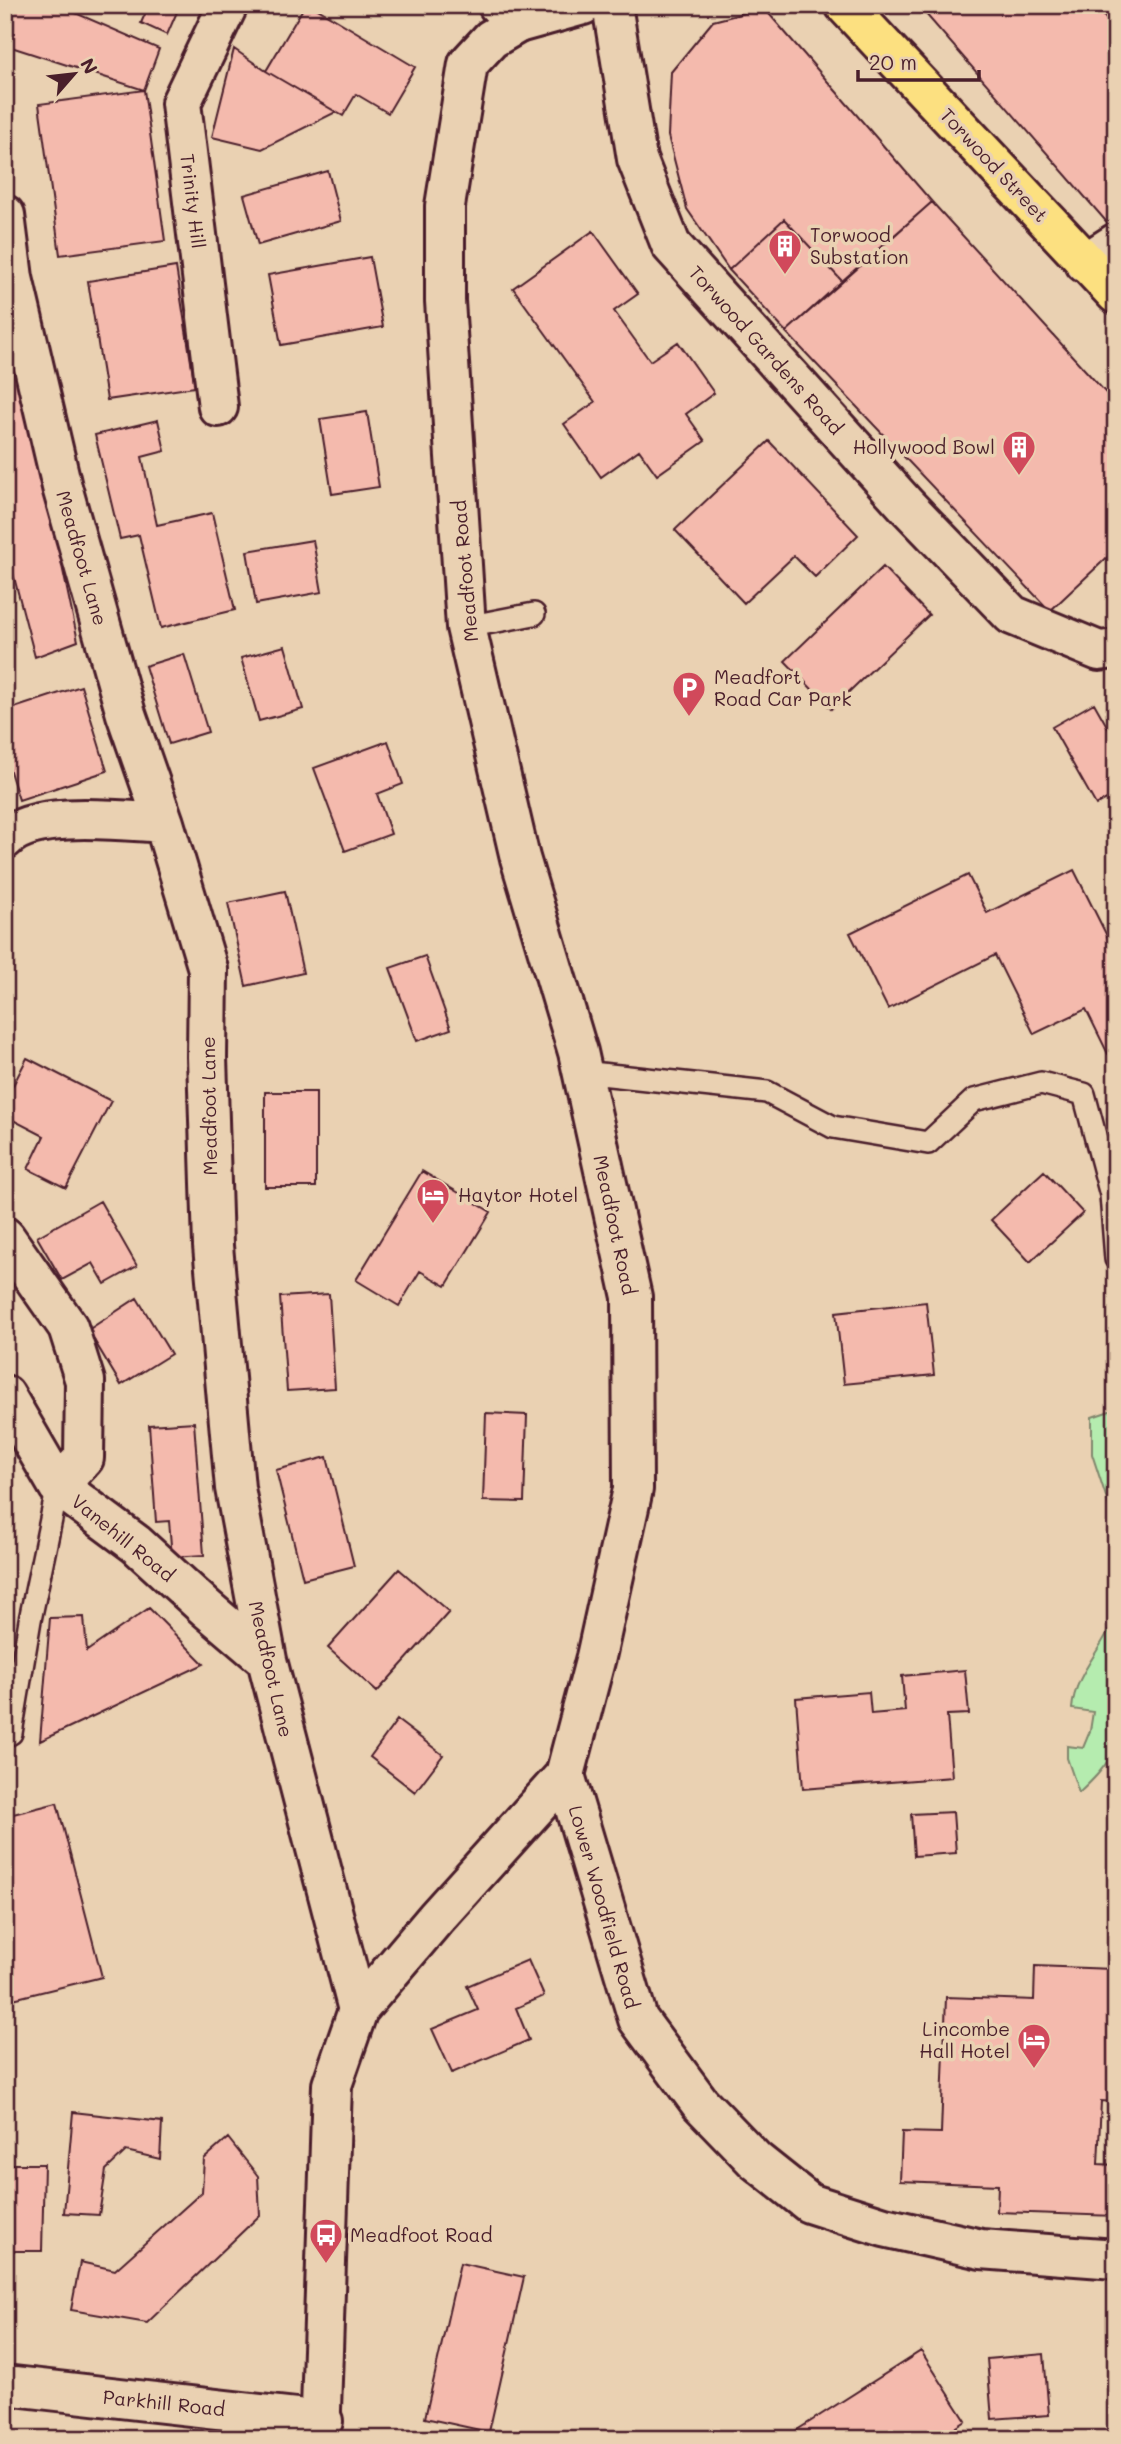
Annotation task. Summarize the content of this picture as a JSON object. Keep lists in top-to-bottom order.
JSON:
{
  "streets": {
    "main road": ["Torwood Street"],
    "street": [
      "Trinity Hill",
      "Torwood Gardens Road",
      "Meadfoot Lane",
      "Meadfoot Road",
      "Vanehill Road",
      "Lower Woodfield Road",
      "Parkhill Road"
    ]
  },
  "crossings": [
    ["Meadfoot Lane", "Meadfoot Road"],
    ["Meadfoot Lane", "Vanehill Road"],
    ["Meadfoot Road", "Lower Woodfield Road"],
    ["Meadfoot Road", "Parkhill Road"]
  ],
  "places": {
    "building": ["Torwood Substation", "Hollywood Bowl"],
    "parking": ["Meadfort Road Car Park"],
    "hotel": ["Haytor Hotel", "Lincombe Hall Hotel"],
    "bus stop": ["Meadfoot Road"]
  },
  "scale_bar": "20 m",
  "north": "top right"
}
